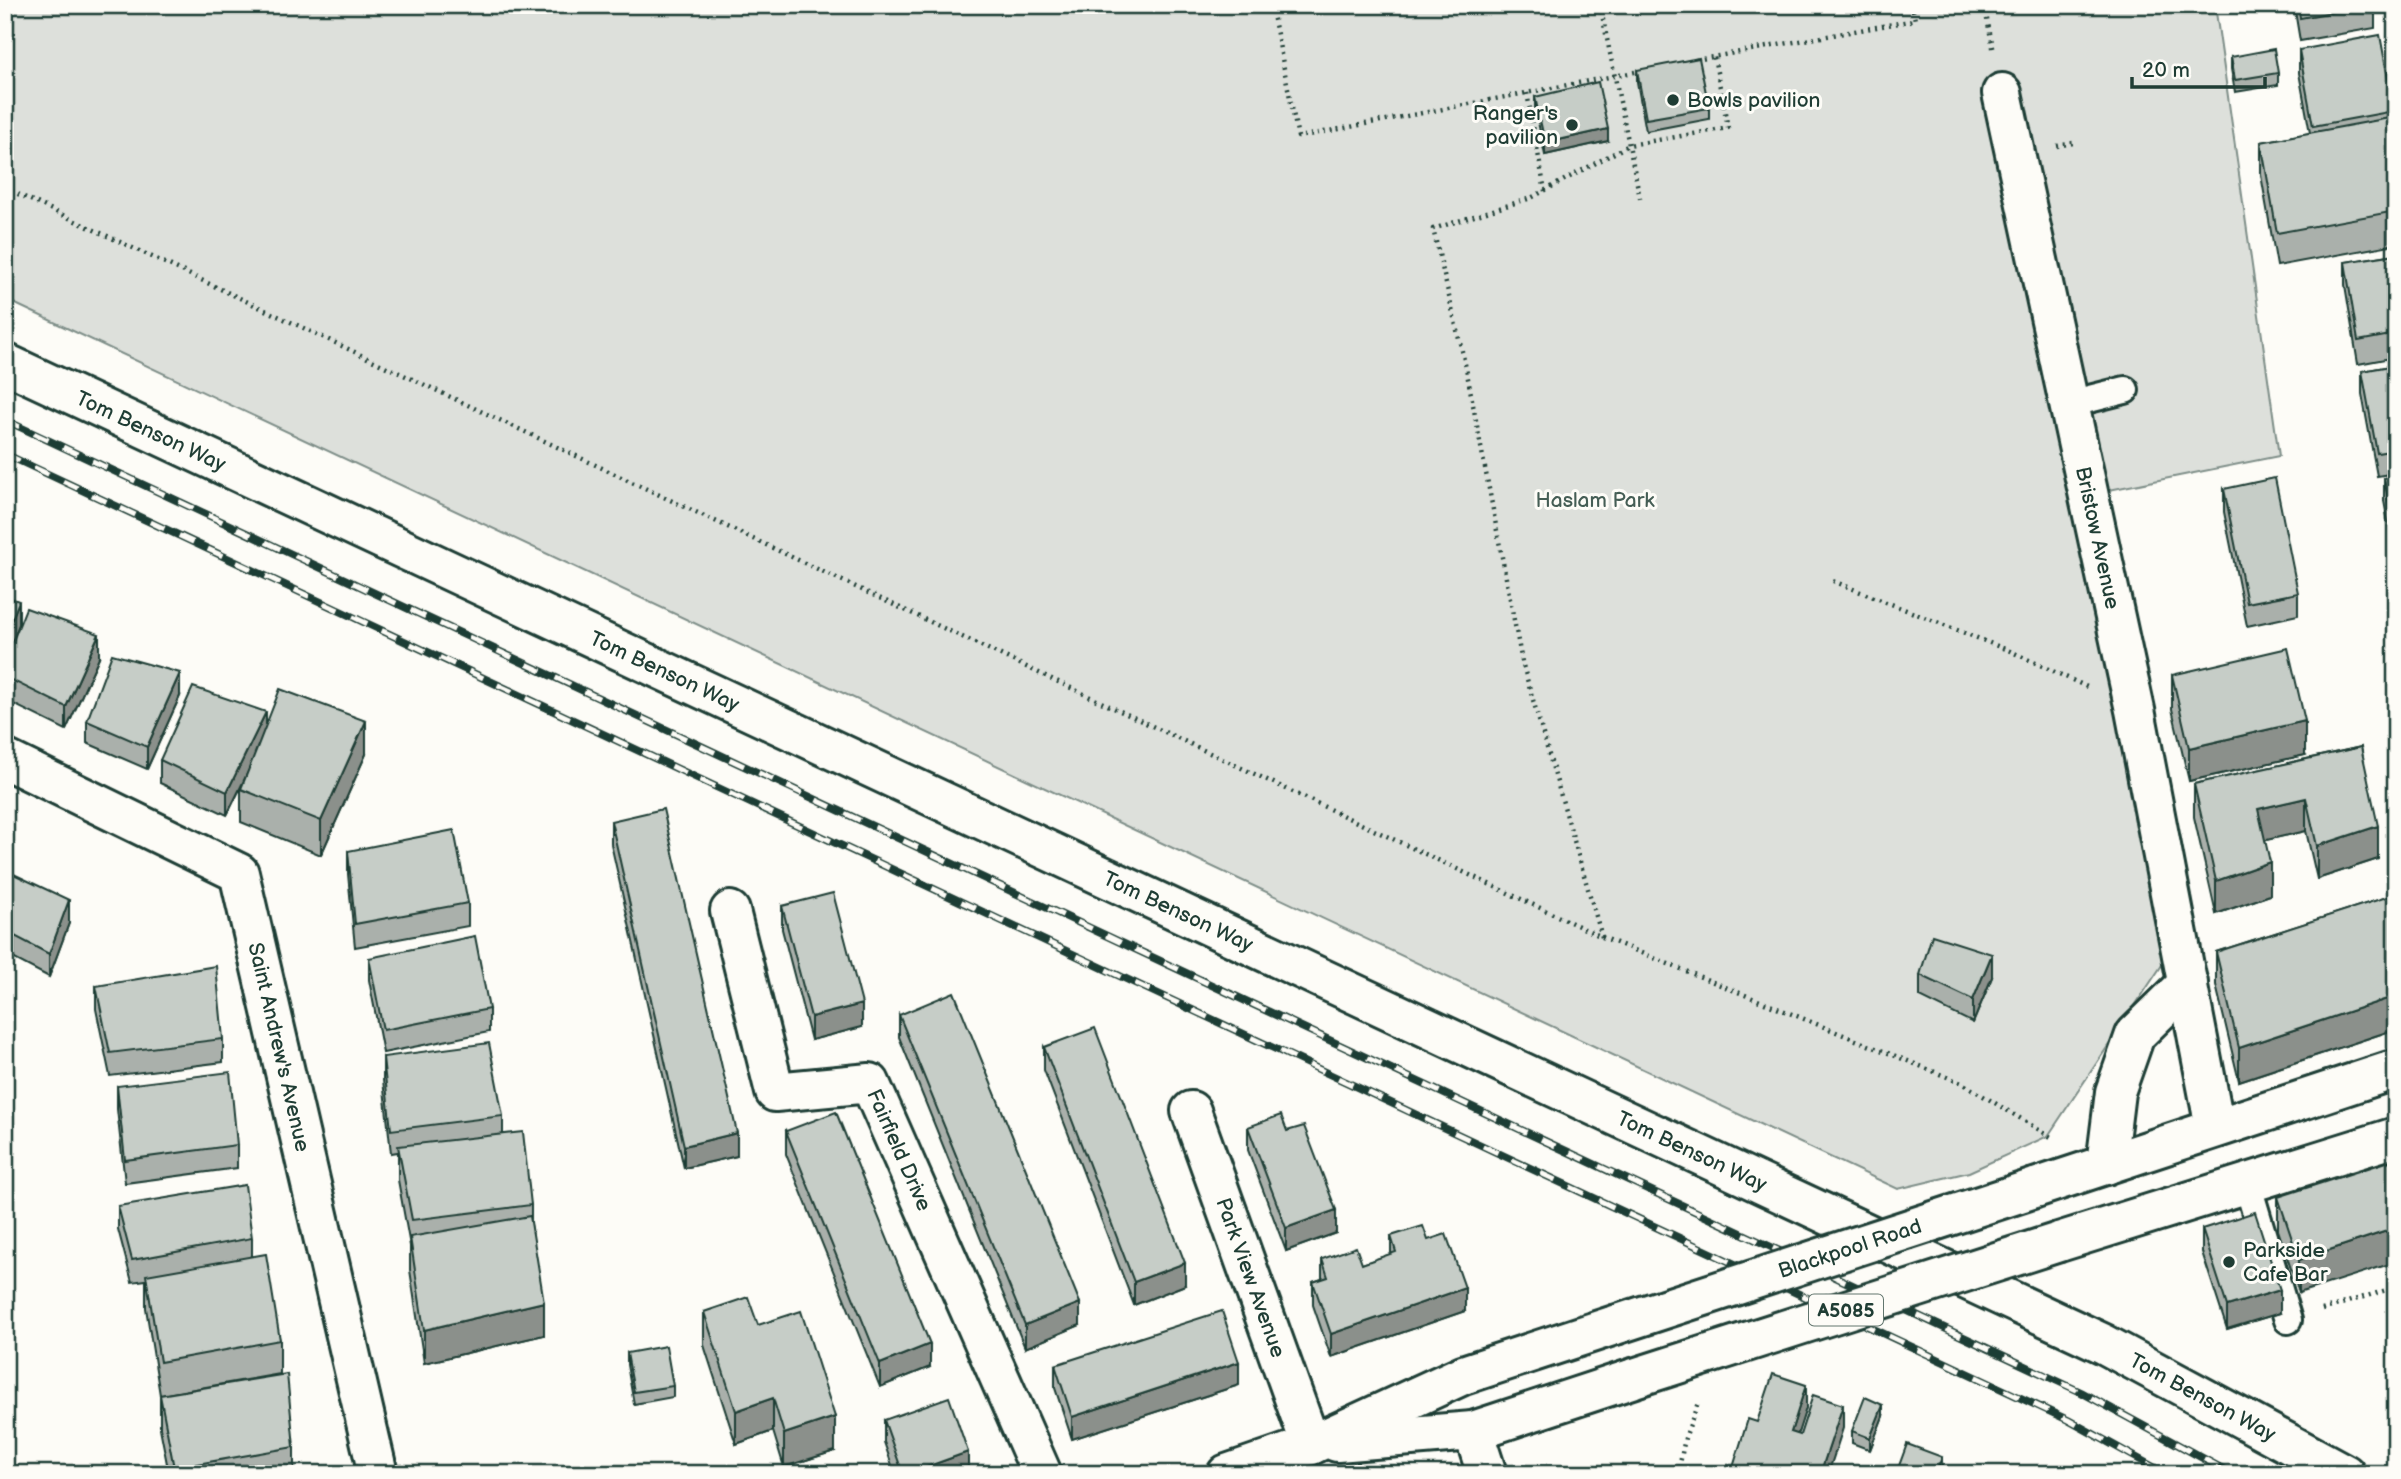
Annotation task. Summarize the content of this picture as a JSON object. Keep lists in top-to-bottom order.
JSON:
{
  "streets": {
    "main road": [
      "Tom Benson Way",
      "Bristow Avenue",
      "Saint Andrew's Avenue",
      "Fairfield Drive",
      "Blackpool Road",
      "Park View Avenue",
      "A5085"
    ]
  },
  "crossings": [
    ["Bristow Avenue", "Blackpool Road"],
    ["Blackpool Road", "Park View Avenue"]
  ],
  "parks": ["Haslam Park"],
  "places": ["Bowls pavilion", "Ranger's pavilion", "Parkside Cafe Bar"],
  "scale_bar": "20 m"
}
